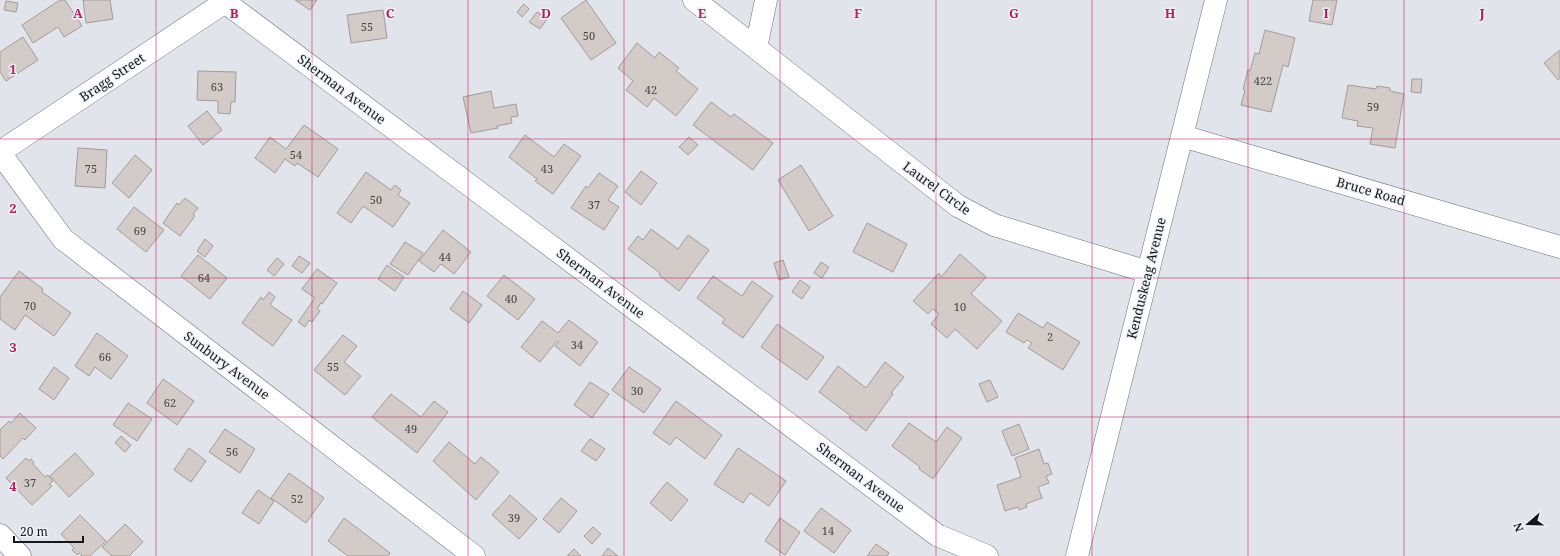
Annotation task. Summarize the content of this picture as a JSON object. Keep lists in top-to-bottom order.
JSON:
{
  "streets": {
    "street": [
      "Bragg Street",
      "Sherman Avenue",
      "Laurel Circle",
      "Bruce Road",
      "Kenduskeag Avenue",
      "Sunbury Avenue"
    ]
  },
  "crossings": [
    ["Bragg Street", "Sherman Avenue"],
    ["Bragg Street", "Sunbury Avenue"],
    ["Laurel Circle", "Kenduskeag Avenue"],
    ["Bruce Road", "Kenduskeag Avenue"]
  ],
  "house_numbers": [
    "55",
    "50",
    "422",
    "63",
    "42",
    "59",
    "54",
    "75",
    "43",
    "50",
    "37",
    "69",
    "44",
    "64",
    "40",
    "70",
    "10",
    "2",
    "34",
    "66",
    "55",
    "30",
    "62",
    "49",
    "56",
    "37",
    "52",
    "39",
    "14"
  ],
  "scale_bar": "20 m",
  "north": "left",
  "grid": {
    "columns": [
      "A",
      "B",
      "C",
      "D",
      "E",
      "F",
      "G",
      "H",
      "I",
      "J"
    ],
    "rows": [
      "1",
      "2",
      "3",
      "4"
    ]
  }
}
